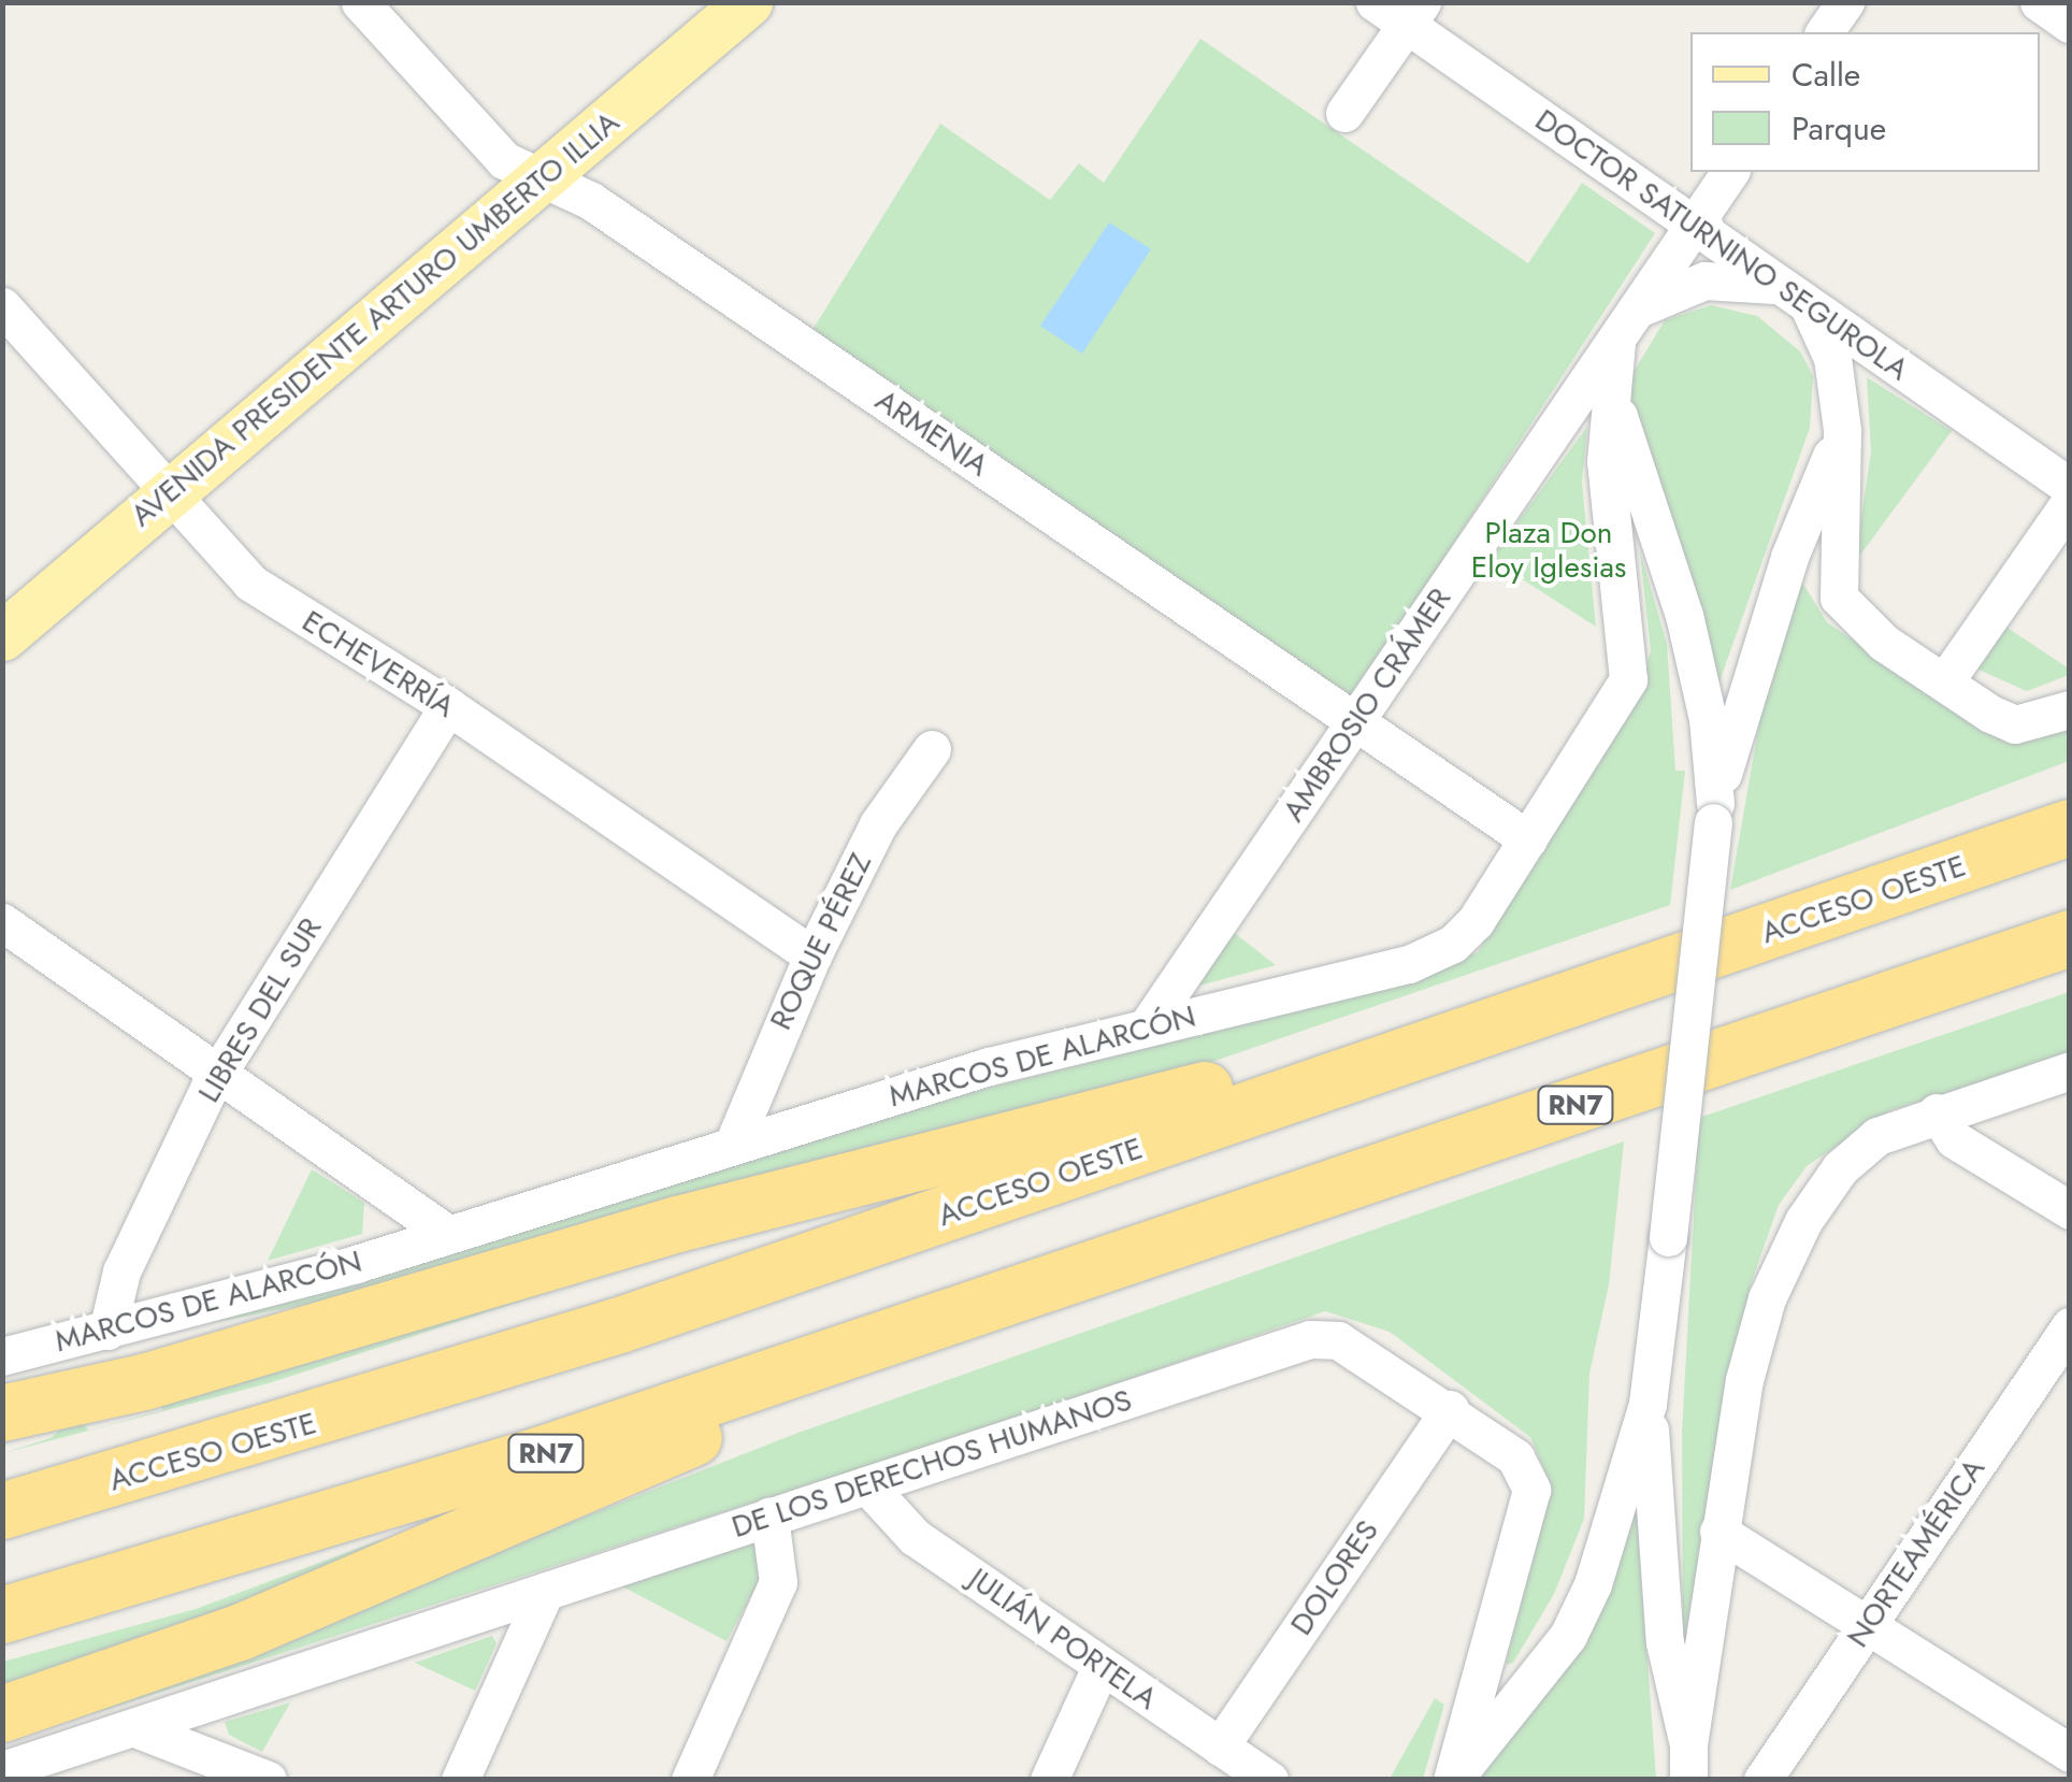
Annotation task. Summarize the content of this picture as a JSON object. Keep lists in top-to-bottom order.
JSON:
{
  "streets": {
    "highway": ["ACCESO OESTE", "RN7"],
    "main road": ["AVENIDA PRESIDENTE ARTURO UMBERTO ILLIA"],
    "street": [
      "DOCTOR SATURNINO SEGUROLA",
      "ARMENIA",
      "ECHEVERRÍA",
      "AMBROSIO CRÁMER",
      "ROQUE PÉREZ",
      "LIBRES DEL SUR",
      "MARCOS DE ALARCÓN",
      "DE LOS DERECHOS HUMANOS",
      "NORTEAMÉRICA",
      "DOLORES",
      "JULIÁN PORTELA"
    ]
  },
  "crossings": [
    ["DOCTOR SATURNINO SEGUROLA", "AMBROSIO CRÁMER"],
    ["AVENIDA PRESIDENTE ARTURO UMBERTO ILLIA", "ARMENIA"],
    ["AVENIDA PRESIDENTE ARTURO UMBERTO ILLIA", "ECHEVERRÍA"],
    ["ARMENIA", "AMBROSIO CRÁMER"],
    ["ARMENIA", "MARCOS DE ALARCÓN"],
    ["ECHEVERRÍA", "ROQUE PÉREZ"],
    ["ECHEVERRÍA", "LIBRES DEL SUR"],
    ["AMBROSIO CRÁMER", "MARCOS DE ALARCÓN"],
    ["ROQUE PÉREZ", "MARCOS DE ALARCÓN"],
    ["LIBRES DEL SUR", "MARCOS DE ALARCÓN"],
    ["DE LOS DERECHOS HUMANOS", "DOLORES"],
    ["DE LOS DERECHOS HUMANOS", "JULIÁN PORTELA"],
    ["DOLORES", "JULIÁN PORTELA"]
  ],
  "parks": ["Plaza Don Eloy Iglesias"],
  "legend": ["Calle", "Parque"]
}
